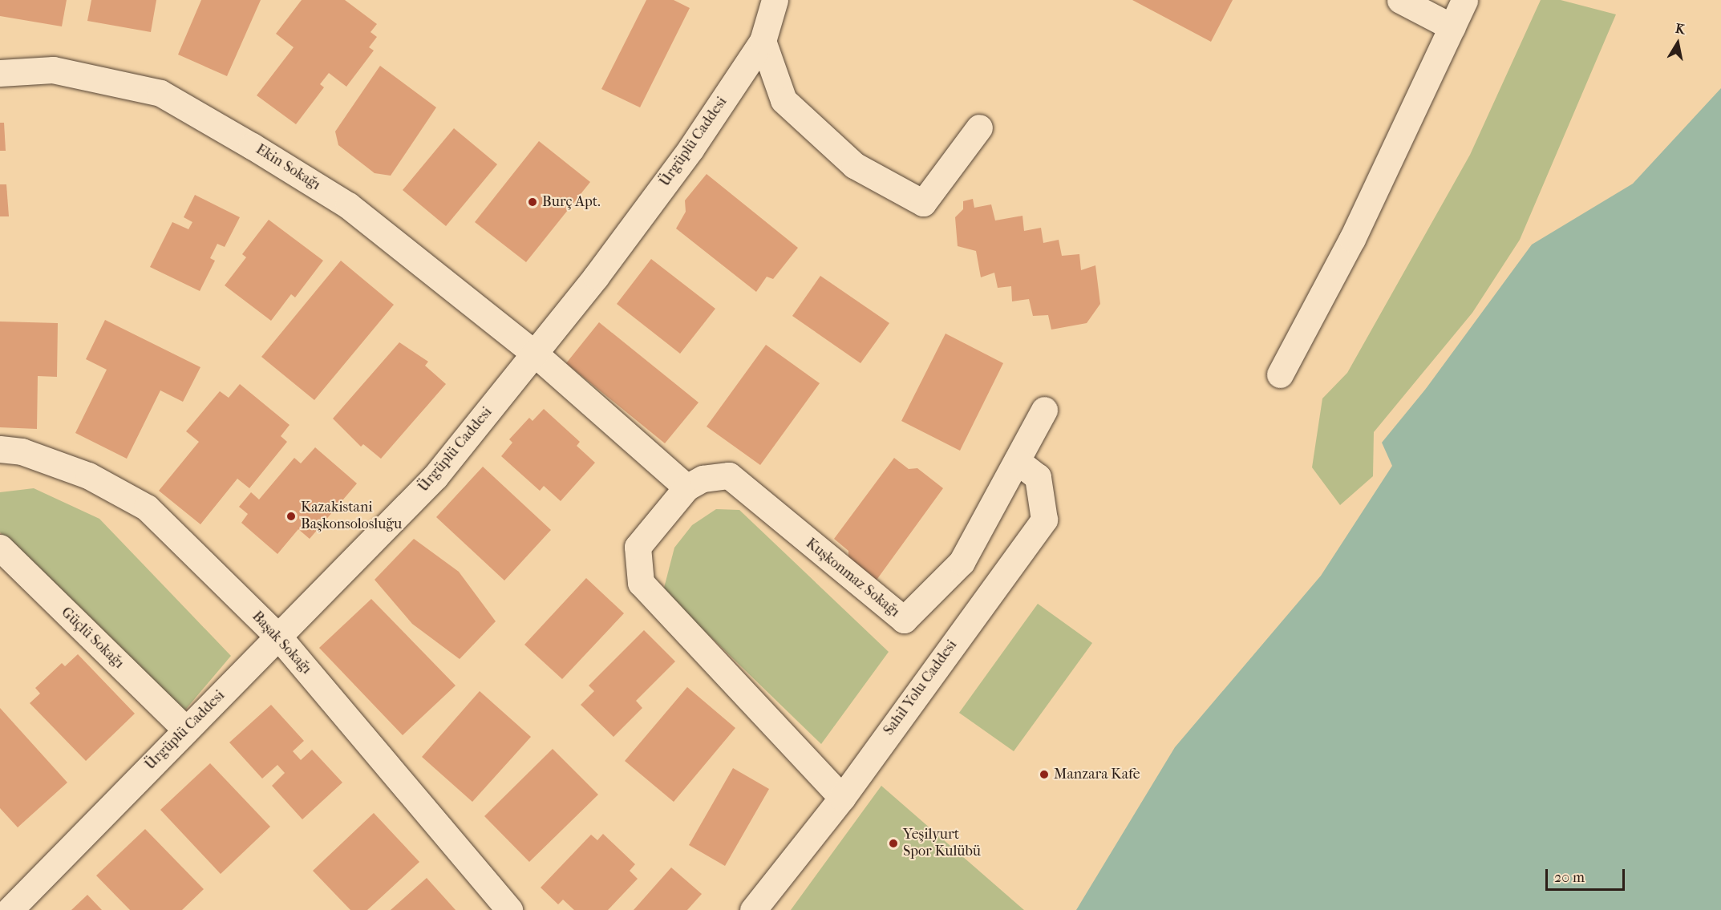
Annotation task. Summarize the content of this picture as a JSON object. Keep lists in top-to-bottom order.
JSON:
{
  "streets": {
    "street": [
      "Ürgüplü Caddesi",
      "Ekin Sokağı",
      "Kuşkonmaz Sokağı",
      "Güçlü Sokağı",
      "Başak Sokağı",
      "Sahil Yolu Caddesi"
    ]
  },
  "crossings": [
    ["Ürgüplü Caddesi", "Ekin Sokağı"],
    ["Ürgüplü Caddesi", "Güçlü Sokağı"],
    ["Ürgüplü Caddesi", "Başak Sokağı"],
    ["Kuşkonmaz Sokağı", "Sahil Yolu Caddesi"]
  ],
  "places": [
    "Burç Apt.",
    "Kazakistani Başkonsolosluğu",
    "Manzara Kafe",
    "Yeşilyurt Spor Kulübü"
  ],
  "scale_bar": "20 m",
  "north": "top"
}
